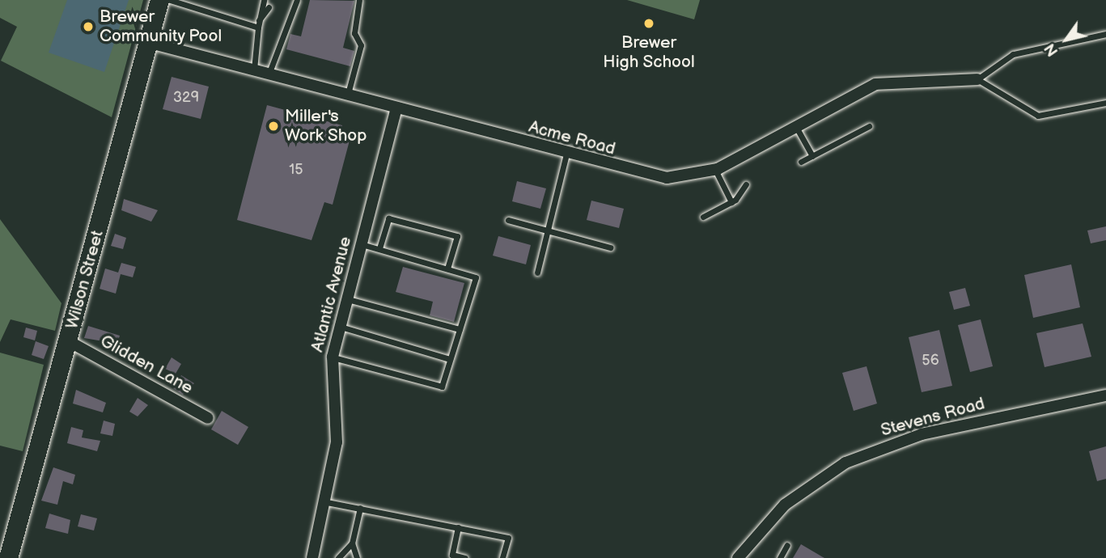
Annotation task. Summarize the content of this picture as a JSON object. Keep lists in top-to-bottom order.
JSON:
{
  "streets": {
    "main road": ["Wilson Street"],
    "street": [
      "Acme Road",
      "Atlantic Avenue",
      "Glidden Lane",
      "Stevens Road"
    ]
  },
  "crossings": [
    ["Acme Road", "Wilson Street"],
    ["Acme Road", "Atlantic Avenue"],
    ["Wilson Street", "Glidden Lane"]
  ],
  "places": ["Brewer High School", "Brewer Community Pool", "Miller's Work Shop"],
  "house_numbers": ["329", "15", "56"],
  "north": "bottom left"
}
